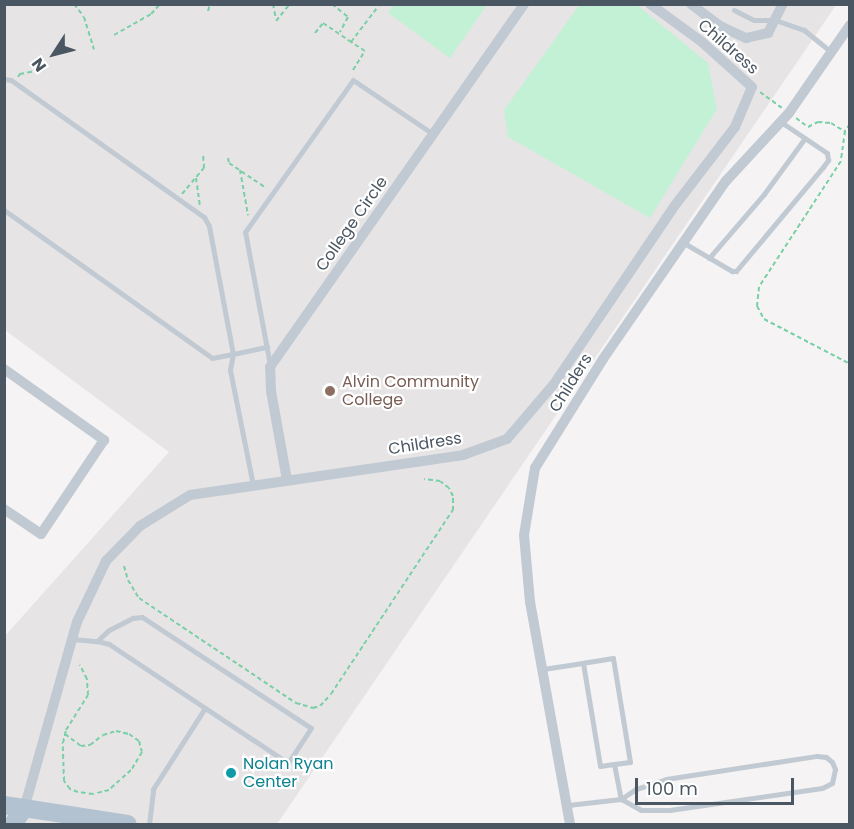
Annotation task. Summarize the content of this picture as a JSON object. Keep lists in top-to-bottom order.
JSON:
{
  "streets": {
    "street": ["Childress", "College Circle", "Childers"]
  },
  "places": ["Alvin Community College", "Nolan Ryan Center"],
  "scale_bar": "100 m",
  "north": "bottom left"
}
